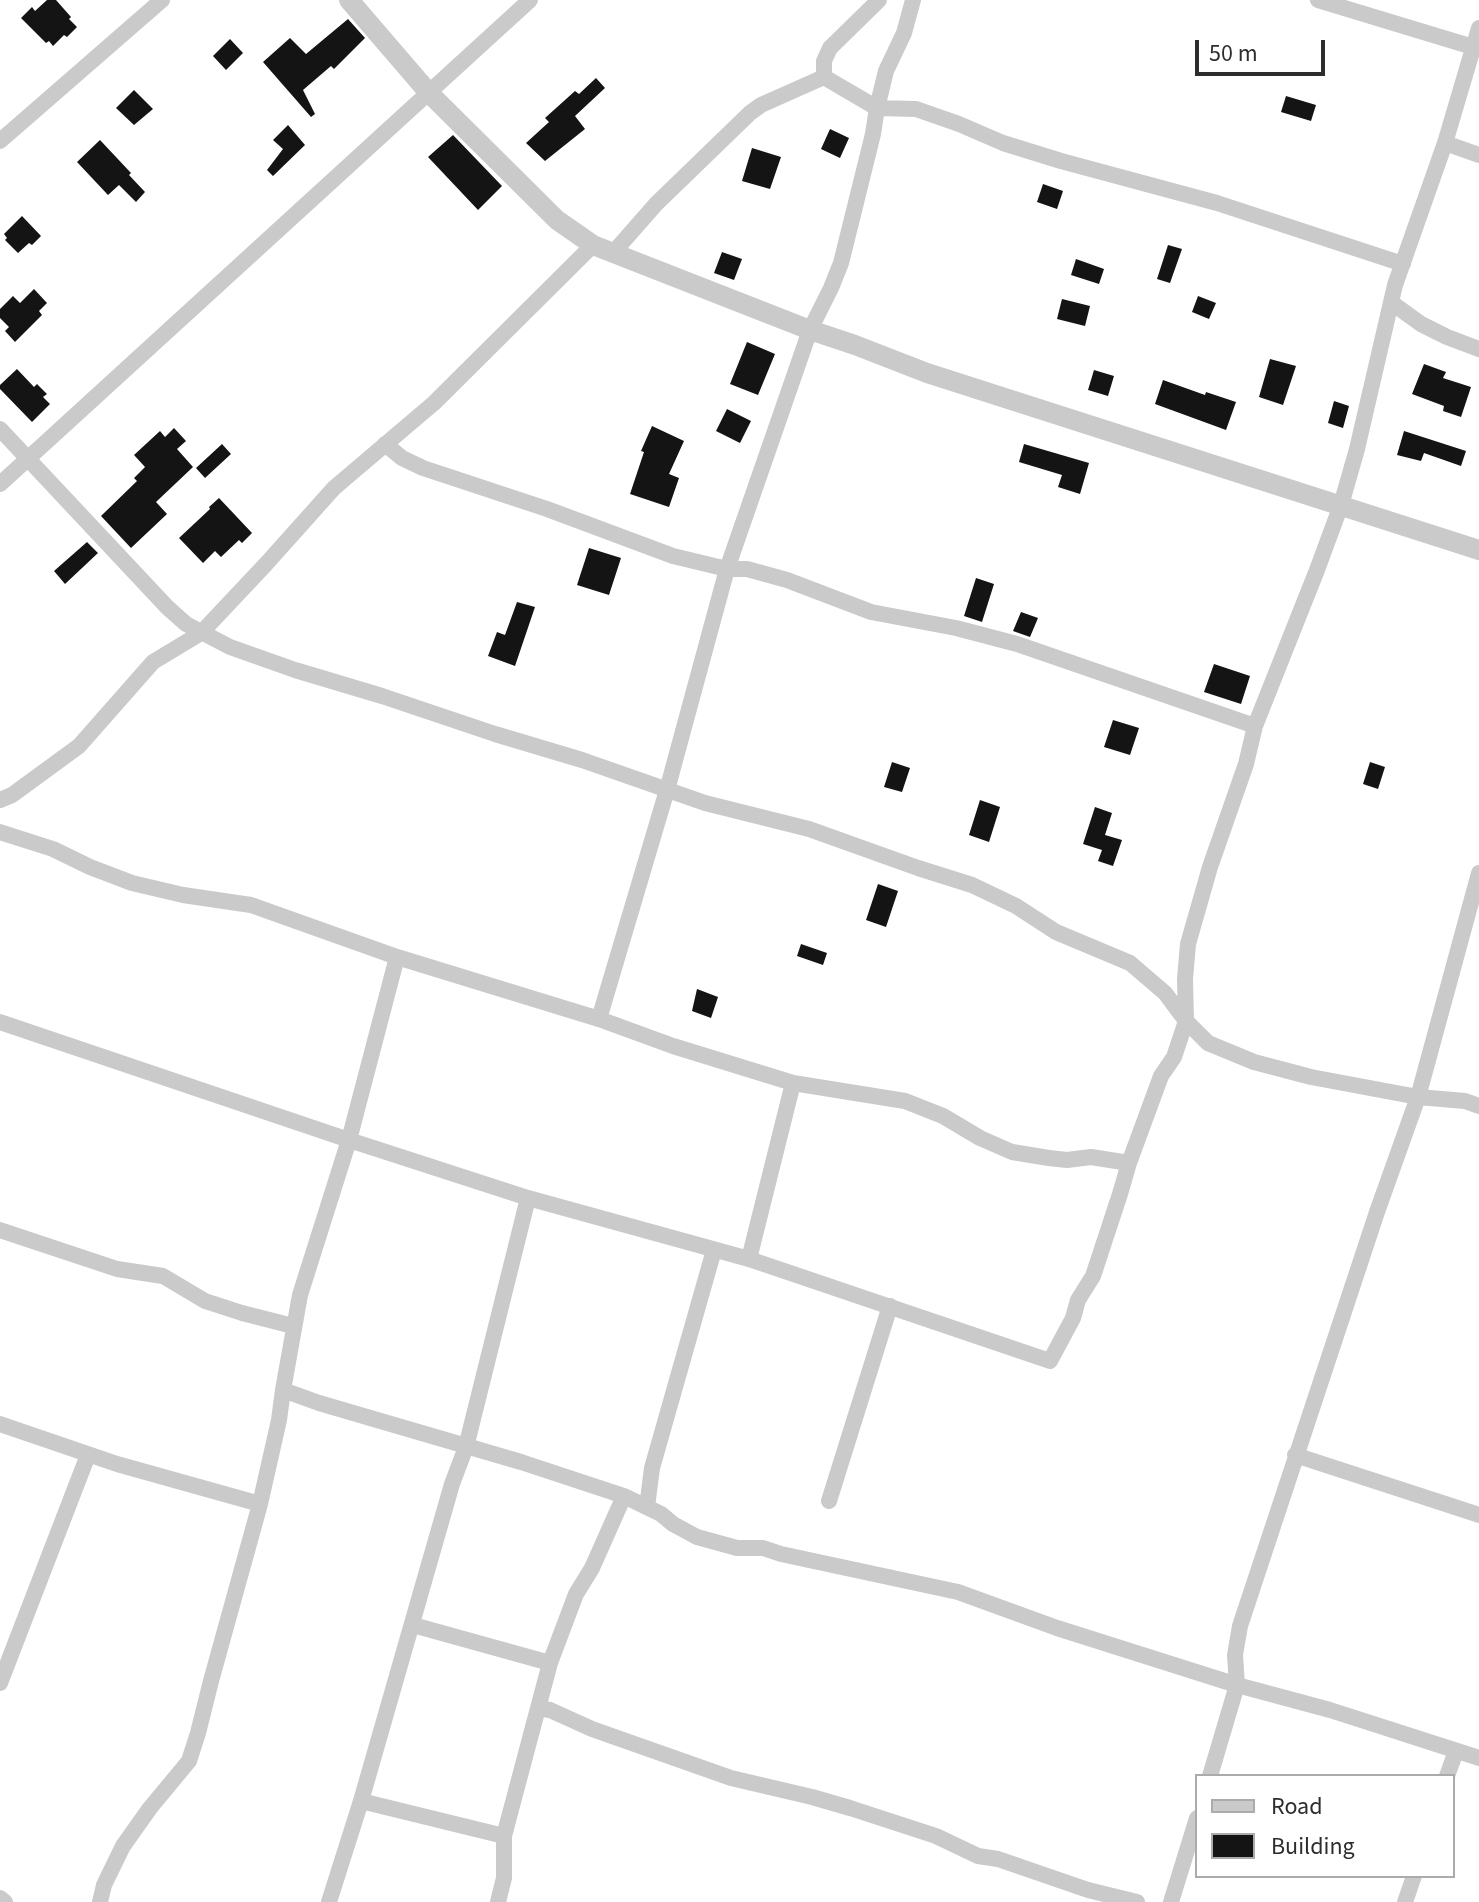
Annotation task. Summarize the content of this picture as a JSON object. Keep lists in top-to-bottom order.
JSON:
{
  "legend": ["Road", "Building"],
  "scale_bar": "50 m"
}
